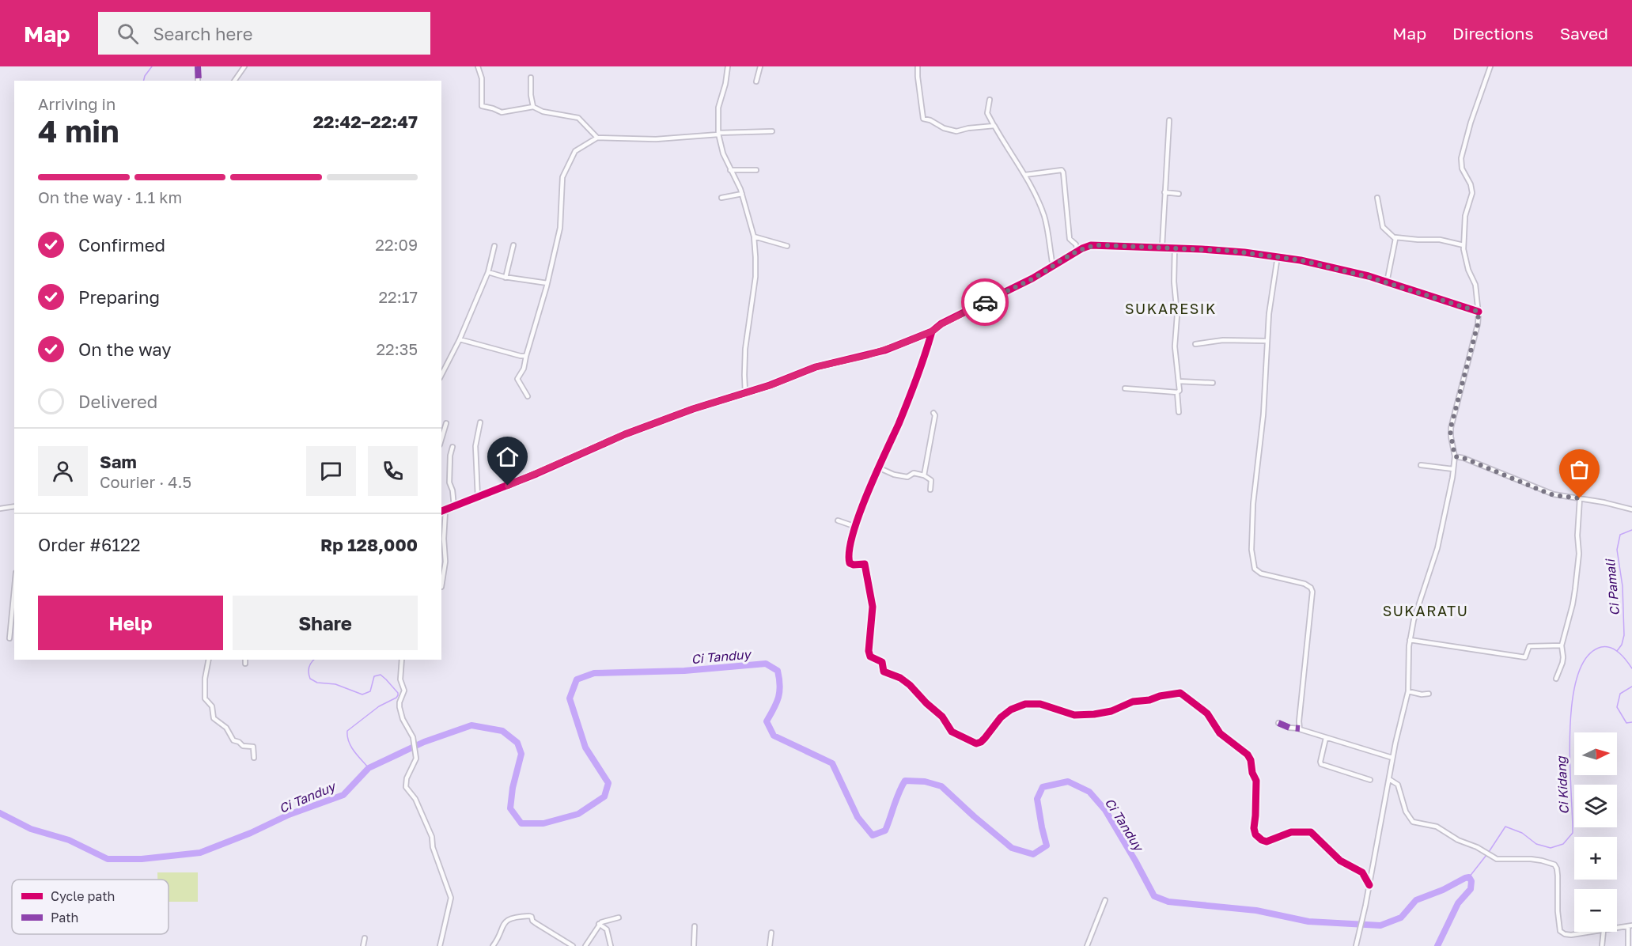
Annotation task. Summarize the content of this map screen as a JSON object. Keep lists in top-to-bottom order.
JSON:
{
  "districts": ["SUKARESIK", "SUKARATU"],
  "water": ["Ci Pamali", "Ci Tanduy", "Ci Kidang"],
  "legend": ["Cycle path", "Path"],
  "north": "right",
  "page": {
    "header": "Map",
    "search": "Search here",
    "nav": ["Map", "Directions", "Saved"],
    "heading": ["4 min", "Arriving in", "22:42–22:47"],
    "panel": [
      "Sam",
      "Courier · 4.5",
      "Order #6122",
      "Rp 128,000"
    ],
    "bar": "On the way · 1.1 km",
    "list": [
      ["Confirmed", "22:09"],
      ["Preparing", "22:17"],
      ["On the way", "22:35"],
      "Delivered"
    ],
    "buttons": ["Help", "Share"],
    "map_buttons": ["+", "−"]
  }
}
